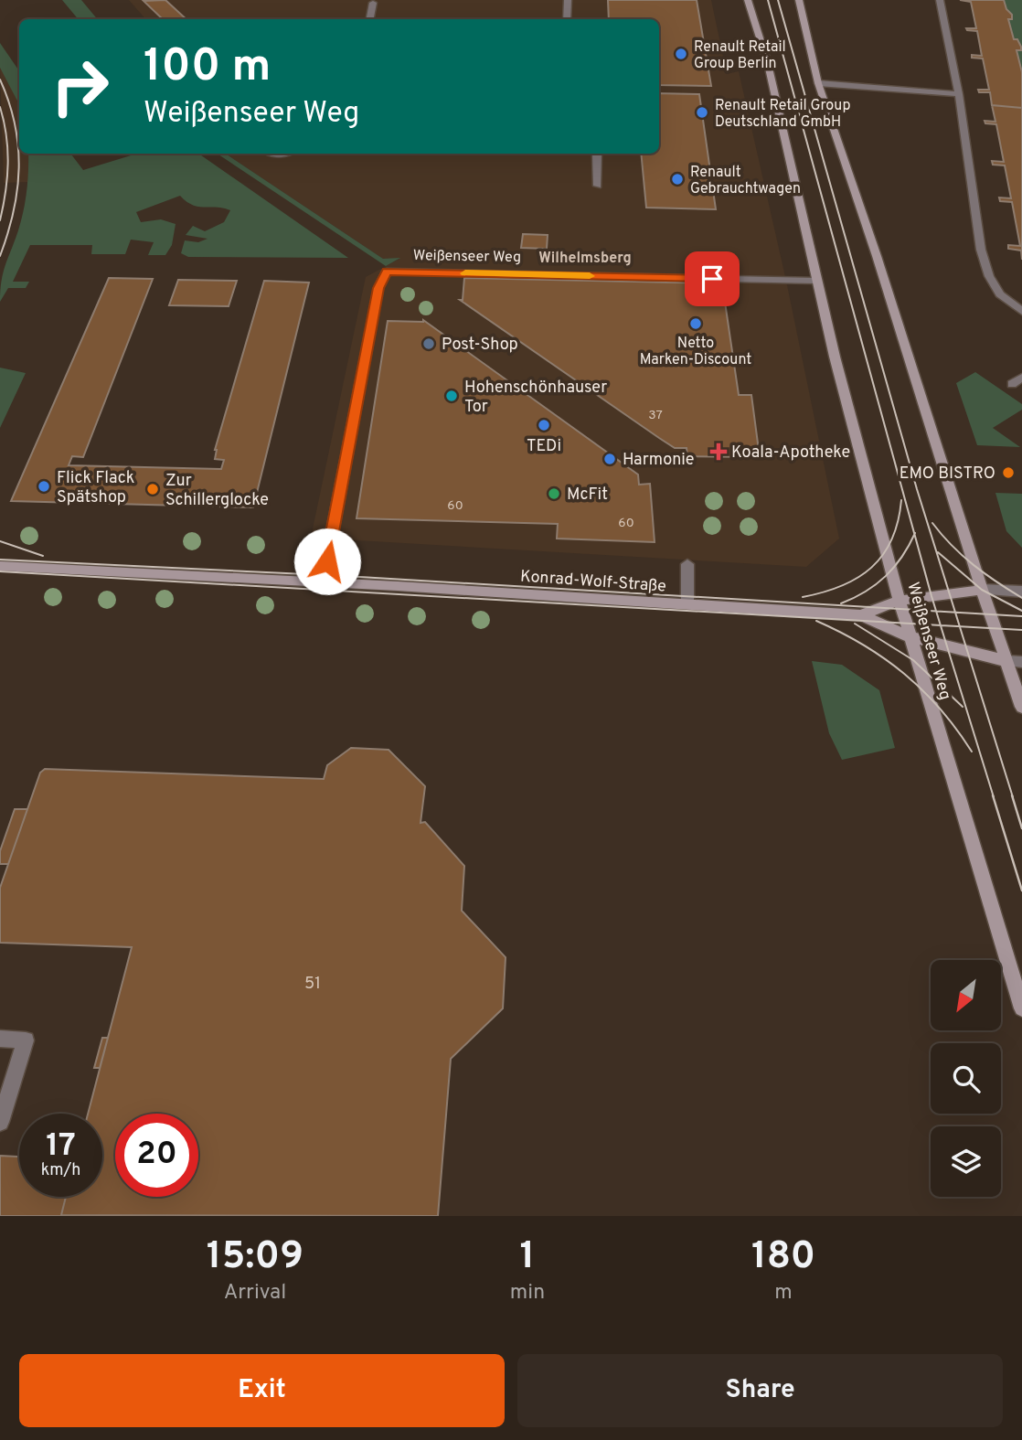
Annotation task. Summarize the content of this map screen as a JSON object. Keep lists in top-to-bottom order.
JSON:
{
  "streets": {
    "main road": ["Weißenseer Weg", "Konrad-Wolf-Straße"]
  },
  "crossings": [
    ["Weißenseer Weg", "Konrad-Wolf-Straße"]
  ],
  "districts": ["Wilhelmsberg"],
  "places": {
    "other": [
      "Renault Retail Group Berlin",
      "Renault Retail Group Deutschland GmbH",
      "Renault Gebrauchtwagen",
      "Netto Marken-Discount",
      "Post-Shop",
      "Hohenschönhauser Tor",
      "TEDi",
      "Harmonie",
      "EMO BISTRO",
      "Flick Flack Spätshop",
      "Zur Schillerglocke",
      "McFit"
    ],
    "health": ["Koala-Apotheke"]
  },
  "house_numbers": [
    "37",
    "60",
    "60",
    "51"
  ],
  "north": "bottom left",
  "page": {
    "turn": ["100 m", "Weißenseer Weg"],
    "speed": "17 km/h",
    "limit": "20",
    "eta": [
      "15:09",
      "Arrival",
      "1",
      "min",
      "180",
      "m"
    ],
    "buttons": ["Exit", "Share"]
  }
}
